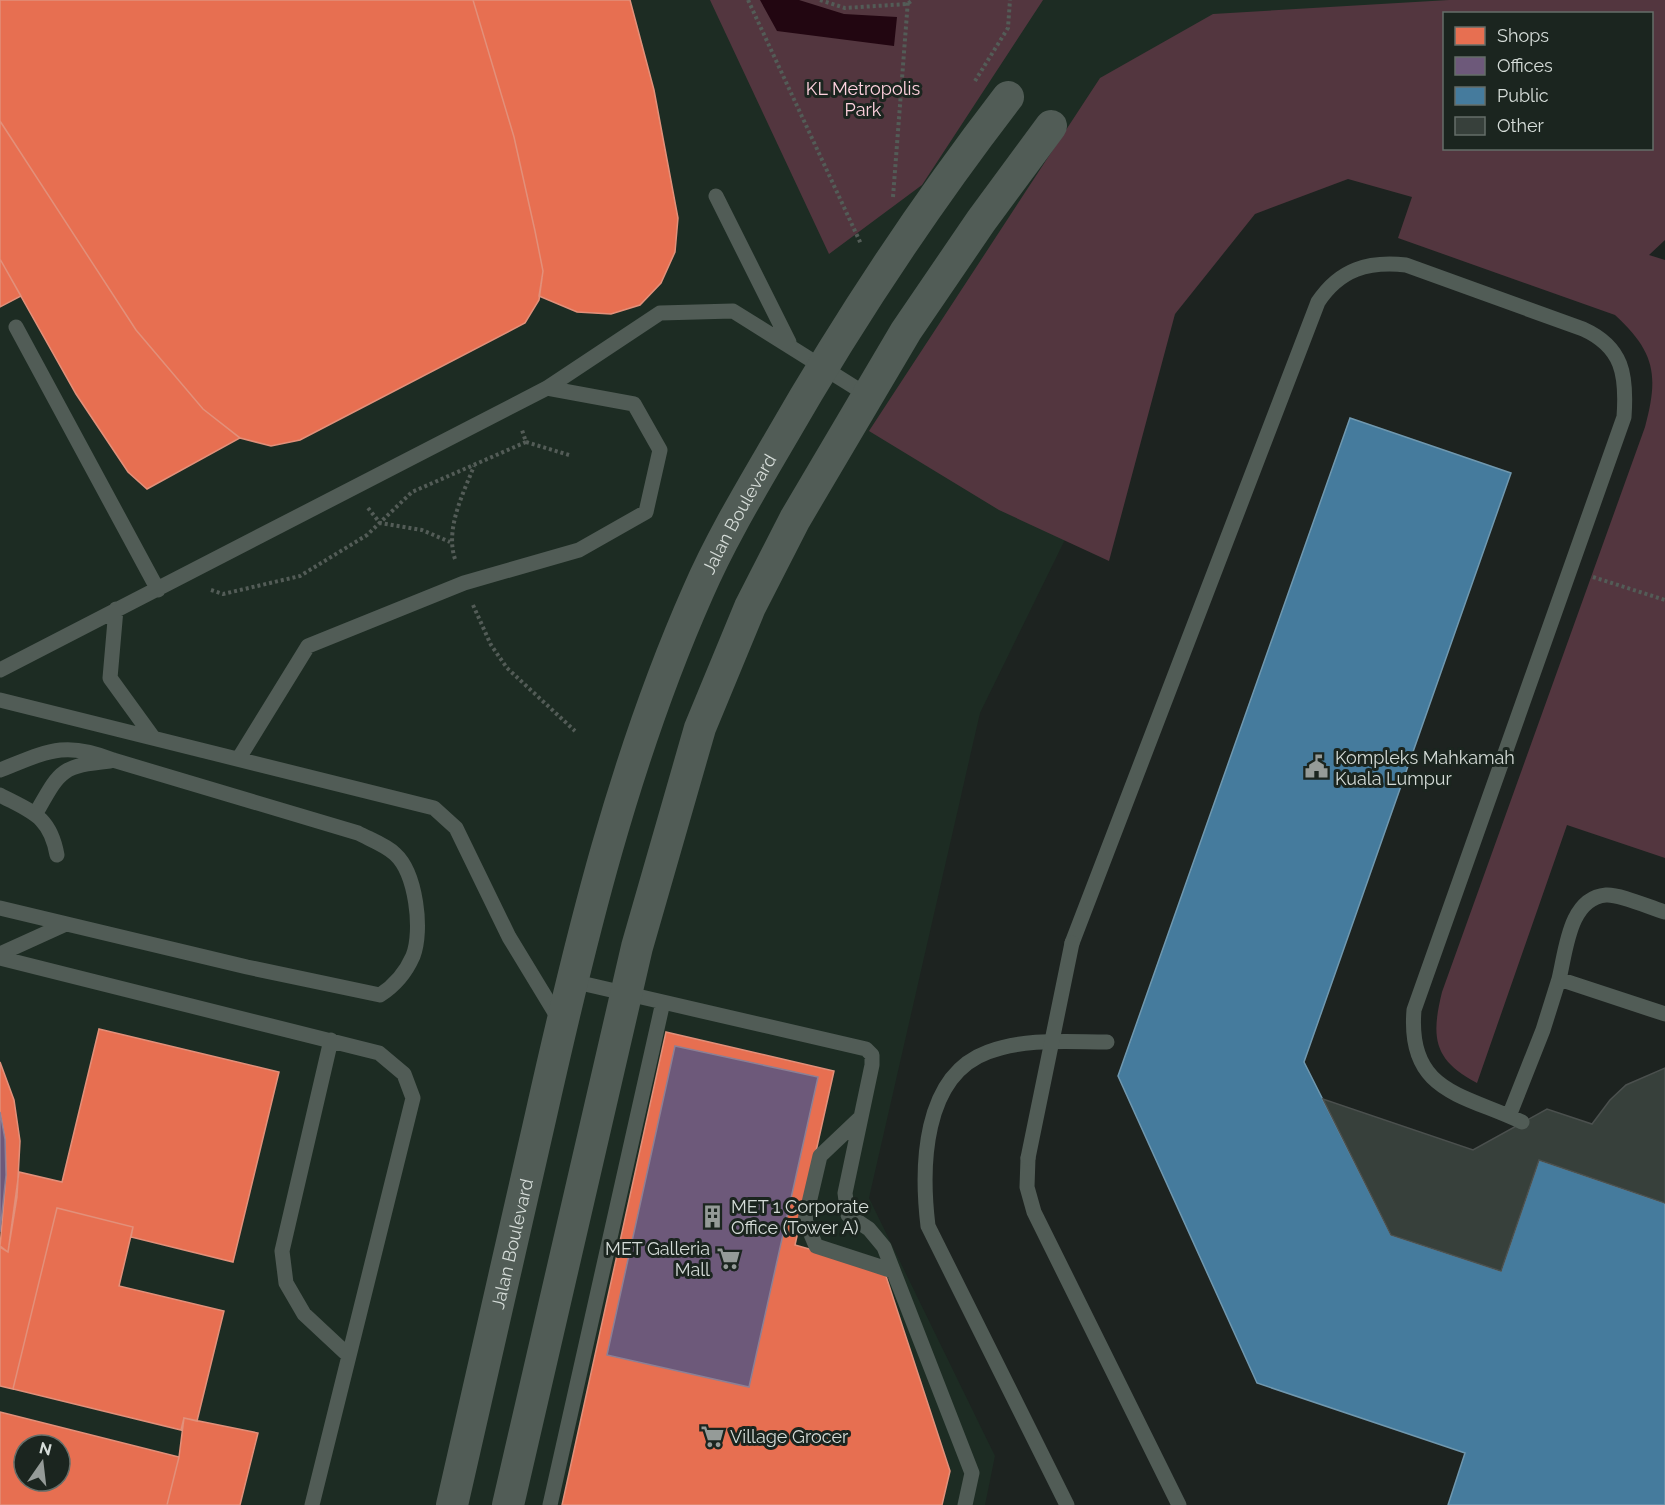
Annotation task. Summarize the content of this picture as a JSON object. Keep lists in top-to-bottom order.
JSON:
{
  "streets": {
    "street": ["Jalan Boulevard"]
  },
  "parks": ["KL Metropolis Park"],
  "places": {
    "public building": ["Kompleks Mahkamah Kuala Lumpur"],
    "building": ["MET 1 Corporate Office (Tower A)"],
    "supermarket": ["MET Galleria Mall", "Village Grocer"]
  },
  "legend": [
    "Shops",
    "Offices",
    "Public",
    "Other"
  ],
  "north": "top"
}
